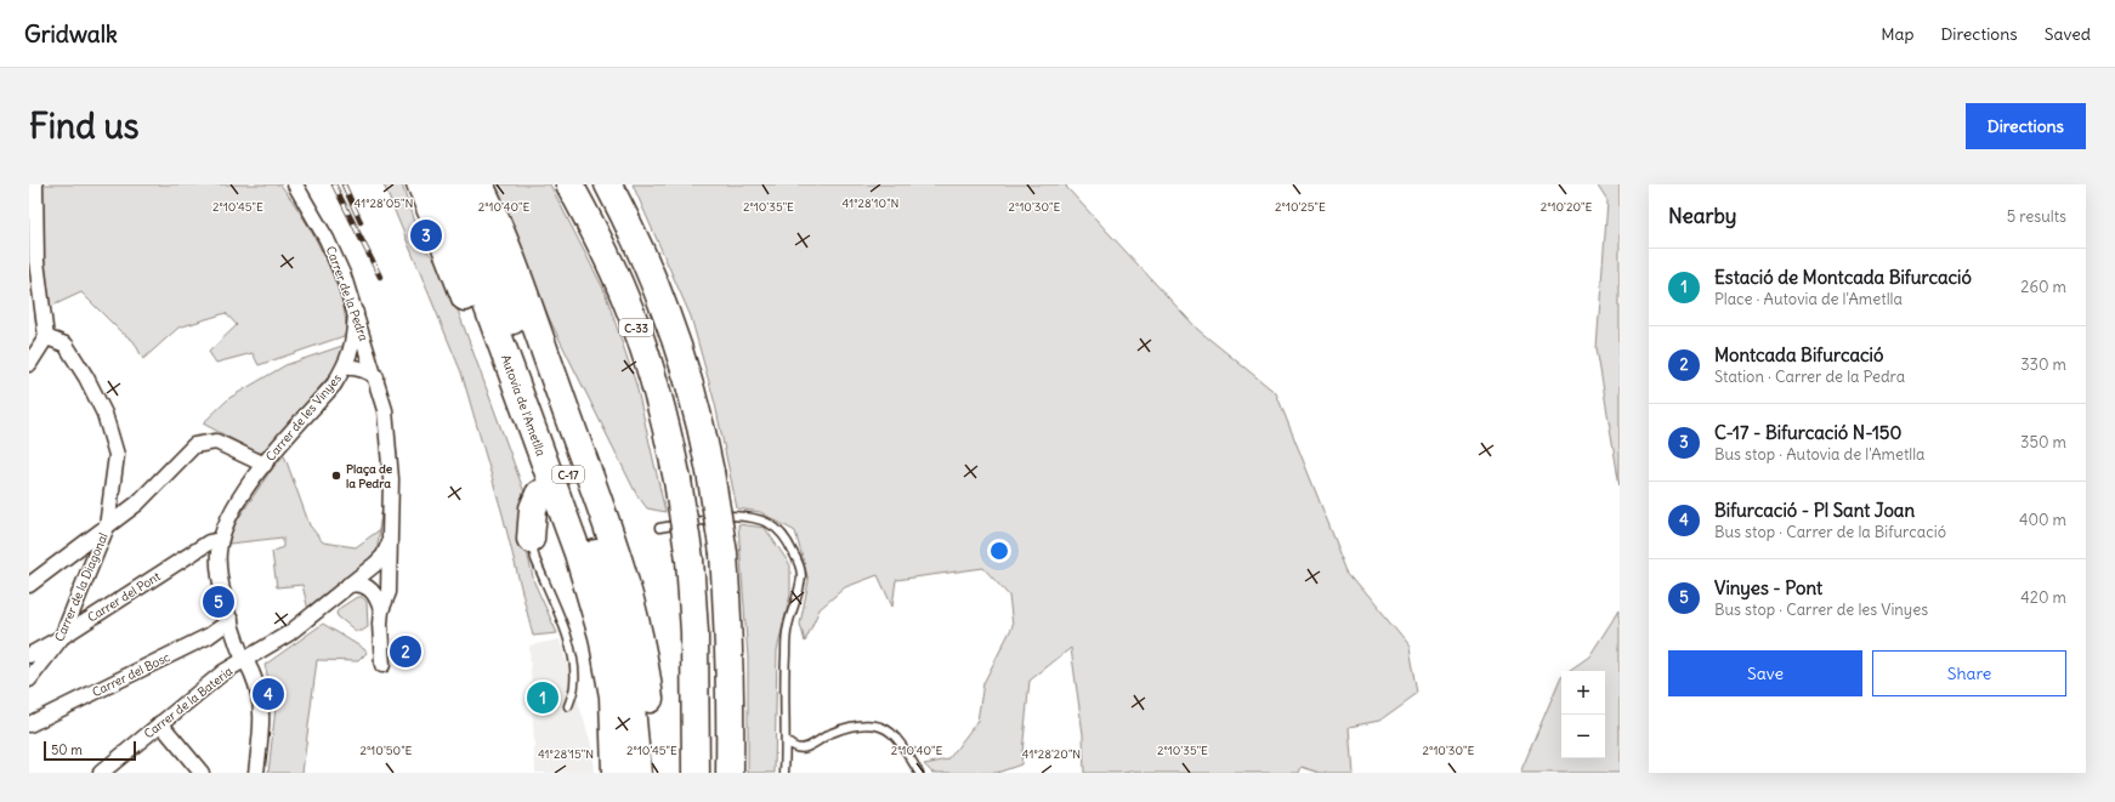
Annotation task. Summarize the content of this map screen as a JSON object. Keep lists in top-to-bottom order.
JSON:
{
  "streets": {
    "highway": ["C-33", "Autovia de l'Ametlla", "C-17"],
    "street": [
      "Carrer de la Pedra",
      "Carrer de les Vinyes",
      "Carrer de la Diagonal",
      "Carrer del Pont",
      "Carrer del Bosc",
      "Carrer de la Bateria"
    ]
  },
  "crossings": [
    ["Carrer de la Pedra", "Carrer de les Vinyes"],
    ["Carrer de la Pedra", "Carrer de la Bateria"],
    ["Carrer de les Vinyes", "Carrer de la Diagonal"],
    ["Carrer de les Vinyes", "Carrer del Pont"],
    ["Carrer de les Vinyes", "Carrer del Bosc"],
    ["Carrer de les Vinyes", "Carrer de la Bateria"],
    ["Carrer de la Diagonal", "Carrer del Pont"]
  ],
  "places": ["Plaça de la Pedra"],
  "scale_bar": "50 m",
  "page": {
    "header": "Gridwalk",
    "nav": ["Map", "Directions", "Saved"],
    "buttons": [
      "Directions",
      ["Save", "Share"]
    ],
    "title": "Find us",
    "heading": ["Nearby", "5 results"],
    "pins": [
      "3",
      "5",
      "2",
      "4",
      "1"
    ],
    "list": [
      {
        "mark": "1",
        "name": "Estació de Montcada Bifurcació",
        "note": "Place · Autovia de l'Ametlla",
        "value": "260 m"
      },
      {
        "mark": "2",
        "name": "Montcada Bifurcació",
        "note": "Station · Carrer de la Pedra",
        "value": "330 m"
      },
      {
        "mark": "3",
        "name": "C-17 - Bifurcació N-150",
        "note": "Bus stop · Autovia de l'Ametlla",
        "value": "350 m"
      },
      {
        "mark": "4",
        "name": "Bifurcació - Pl Sant Joan",
        "note": "Bus stop · Carrer de la Bifurcació",
        "value": "400 m"
      },
      {
        "mark": "5",
        "name": "Vinyes - Pont",
        "note": "Bus stop · Carrer de les Vinyes",
        "value": "420 m"
      }
    ],
    "map_buttons": ["+", "−"],
    "scale": "50 m"
  },
  "coordinates": [
    "41°28'05\"N",
    "41°28'10\"N",
    "2°10'45\"E",
    "2°10'40\"E",
    "2°10'35\"E",
    "2°10'30\"E",
    "2°10'25\"E",
    "2°10'20\"E",
    "2°10'50\"E",
    "41°28'15\"N",
    "41°28'20\"N"
  ]
}
